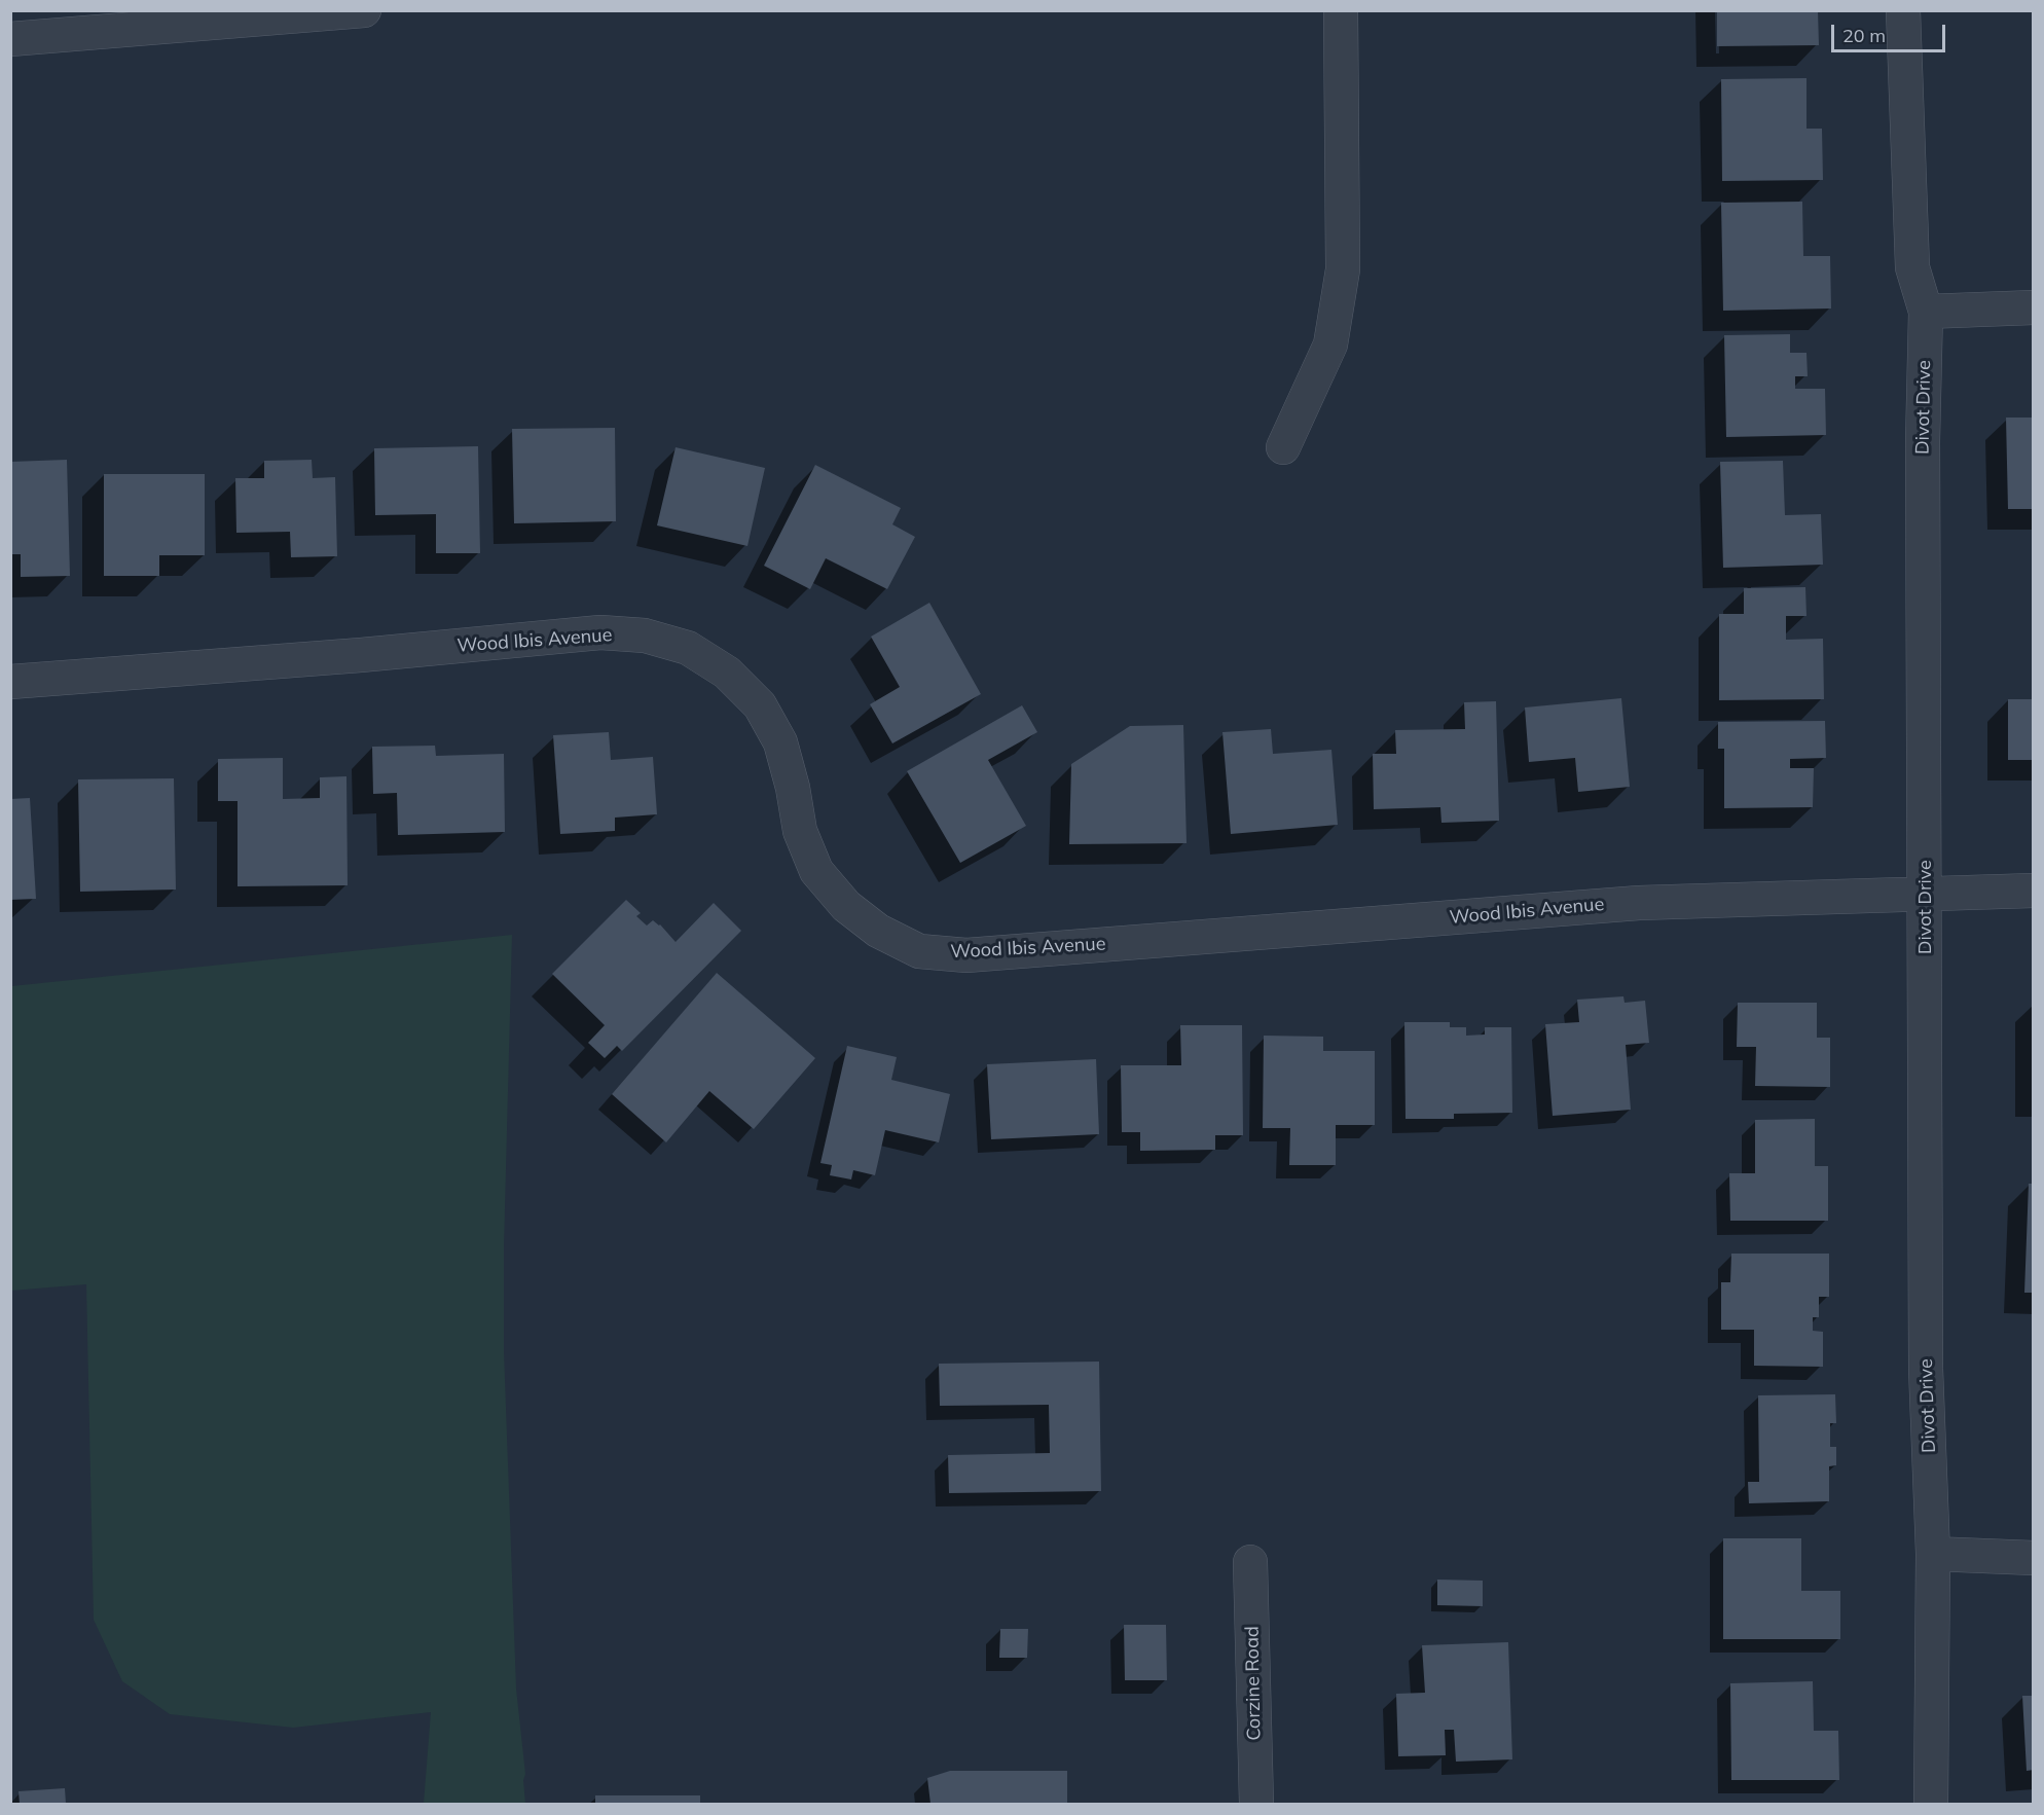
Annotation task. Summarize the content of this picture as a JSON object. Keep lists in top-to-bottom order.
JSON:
{
  "streets": {
    "street": ["Divot Drive", "Wood Ibis Avenue", "Corzine Road"]
  },
  "crossings": [
    ["Divot Drive", "Wood Ibis Avenue"]
  ],
  "scale_bar": "20 m"
}
